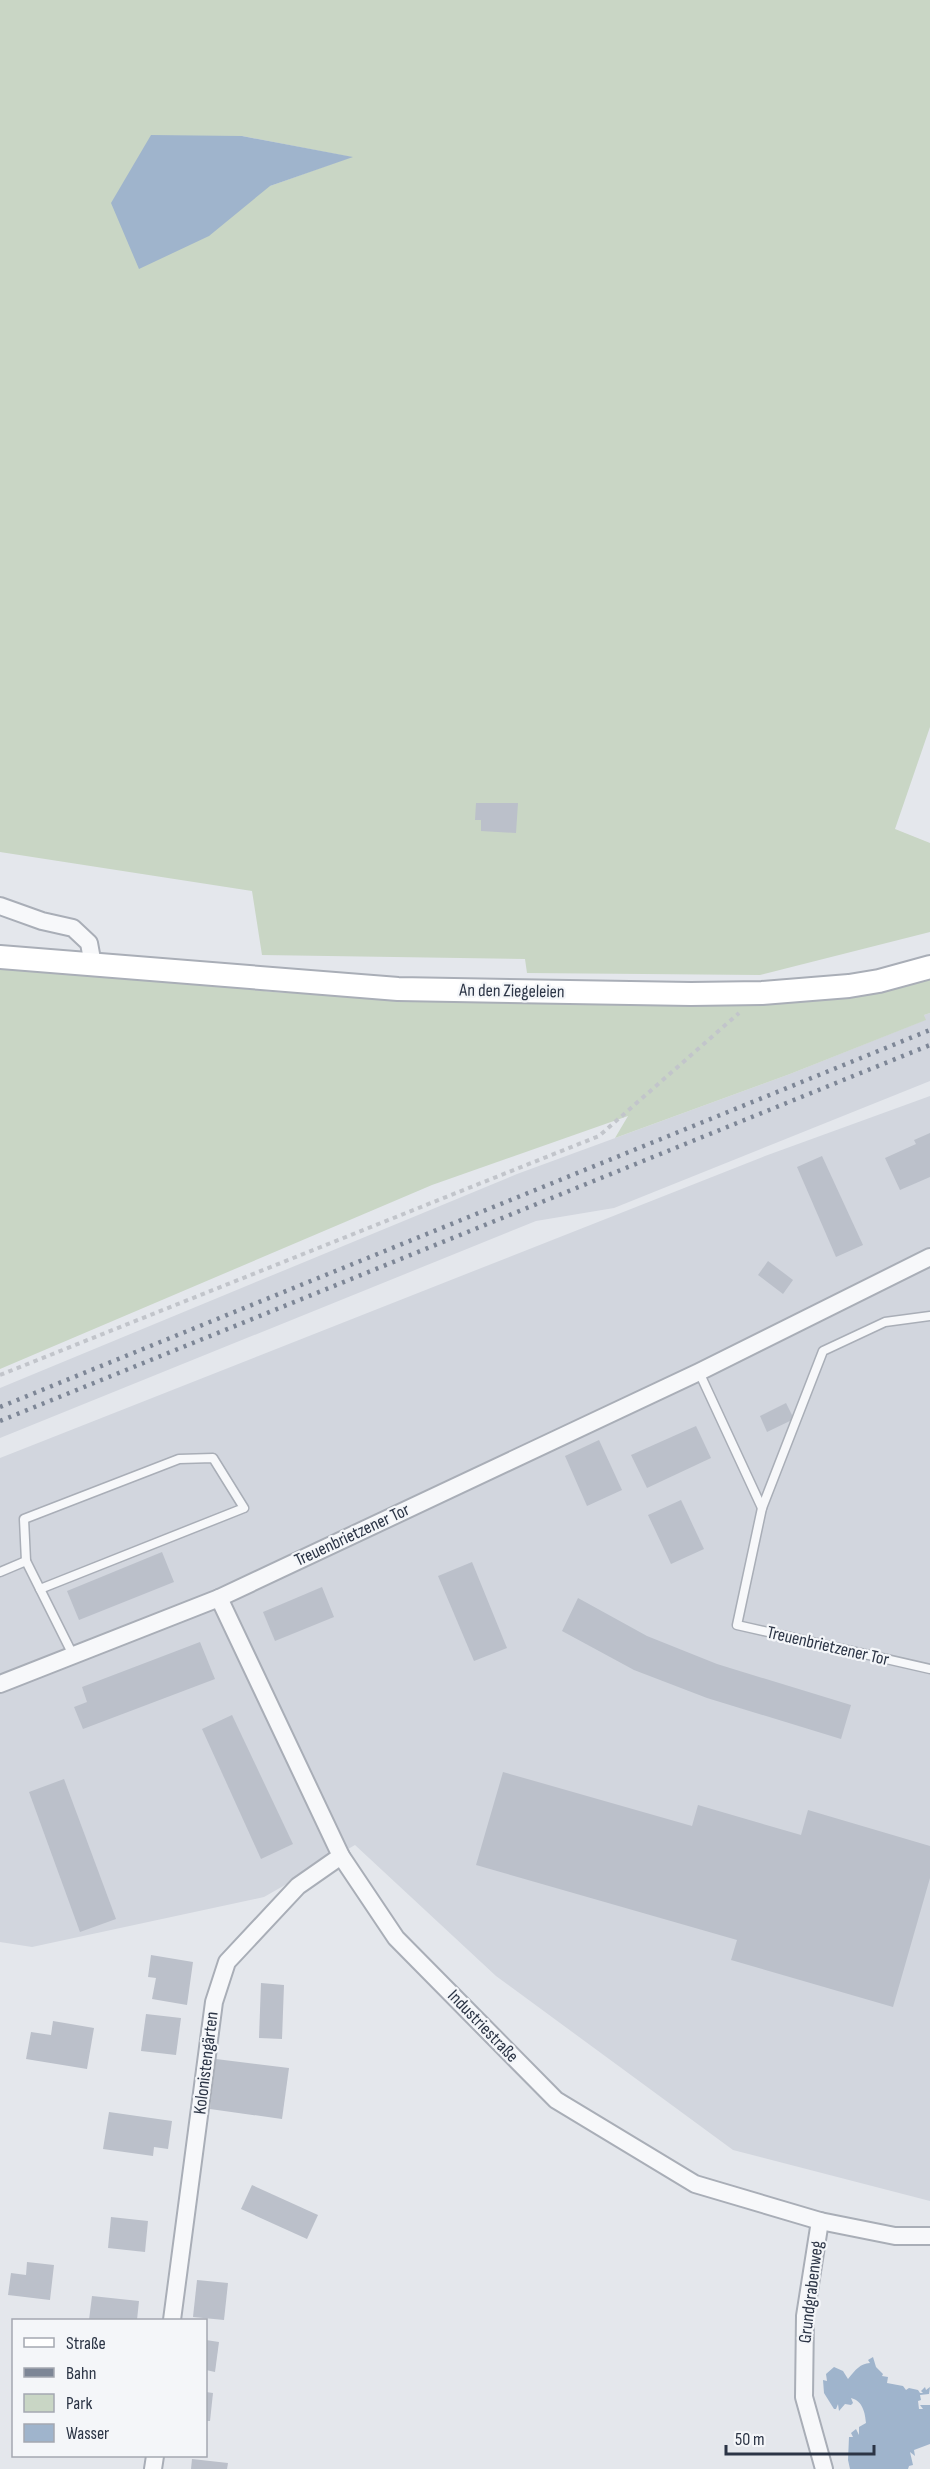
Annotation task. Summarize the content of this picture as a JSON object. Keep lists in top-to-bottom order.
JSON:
{
  "streets": {
    "street": [
      "An den Ziegeleien",
      "Treuenbrietzener Tor",
      "Industriestraße",
      "Kolonistengärten",
      "Grundgrabenweg"
    ]
  },
  "crossings": [
    ["Treuenbrietzener Tor", "Industriestraße"],
    ["Industriestraße", "Kolonistengärten"],
    ["Industriestraße", "Grundgrabenweg"]
  ],
  "legend": [
    "Straße",
    "Bahn",
    "Park",
    "Wasser"
  ],
  "scale_bar": "50 m"
}
